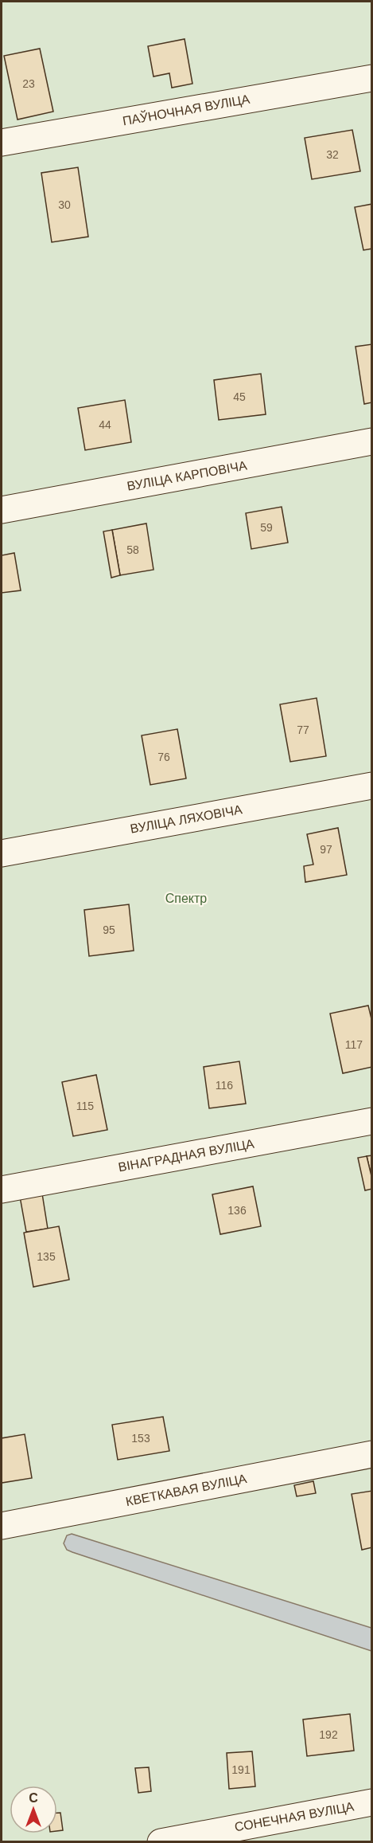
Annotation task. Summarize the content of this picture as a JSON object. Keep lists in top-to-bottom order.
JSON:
{
  "streets": {
    "street": [
      "ПАЎНОЧНАЯ ВУЛІЦА",
      "ВУЛІЦА КАРПОВІЧА",
      "ВУЛІЦА ЛЯХОВІЧА",
      "ВІНАГРАДНАЯ ВУЛІЦА",
      "КВЕТКАВАЯ ВУЛІЦА",
      "СОНЕЧНАЯ ВУЛІЦА"
    ]
  },
  "parks": ["Спектр"],
  "house_numbers": [
    "23",
    "32",
    "30",
    "45",
    "44",
    "59",
    "58",
    "77",
    "76",
    "97",
    "95",
    "117",
    "116",
    "115",
    "136",
    "135",
    "153",
    "192",
    "191"
  ],
  "north": "top"
}
